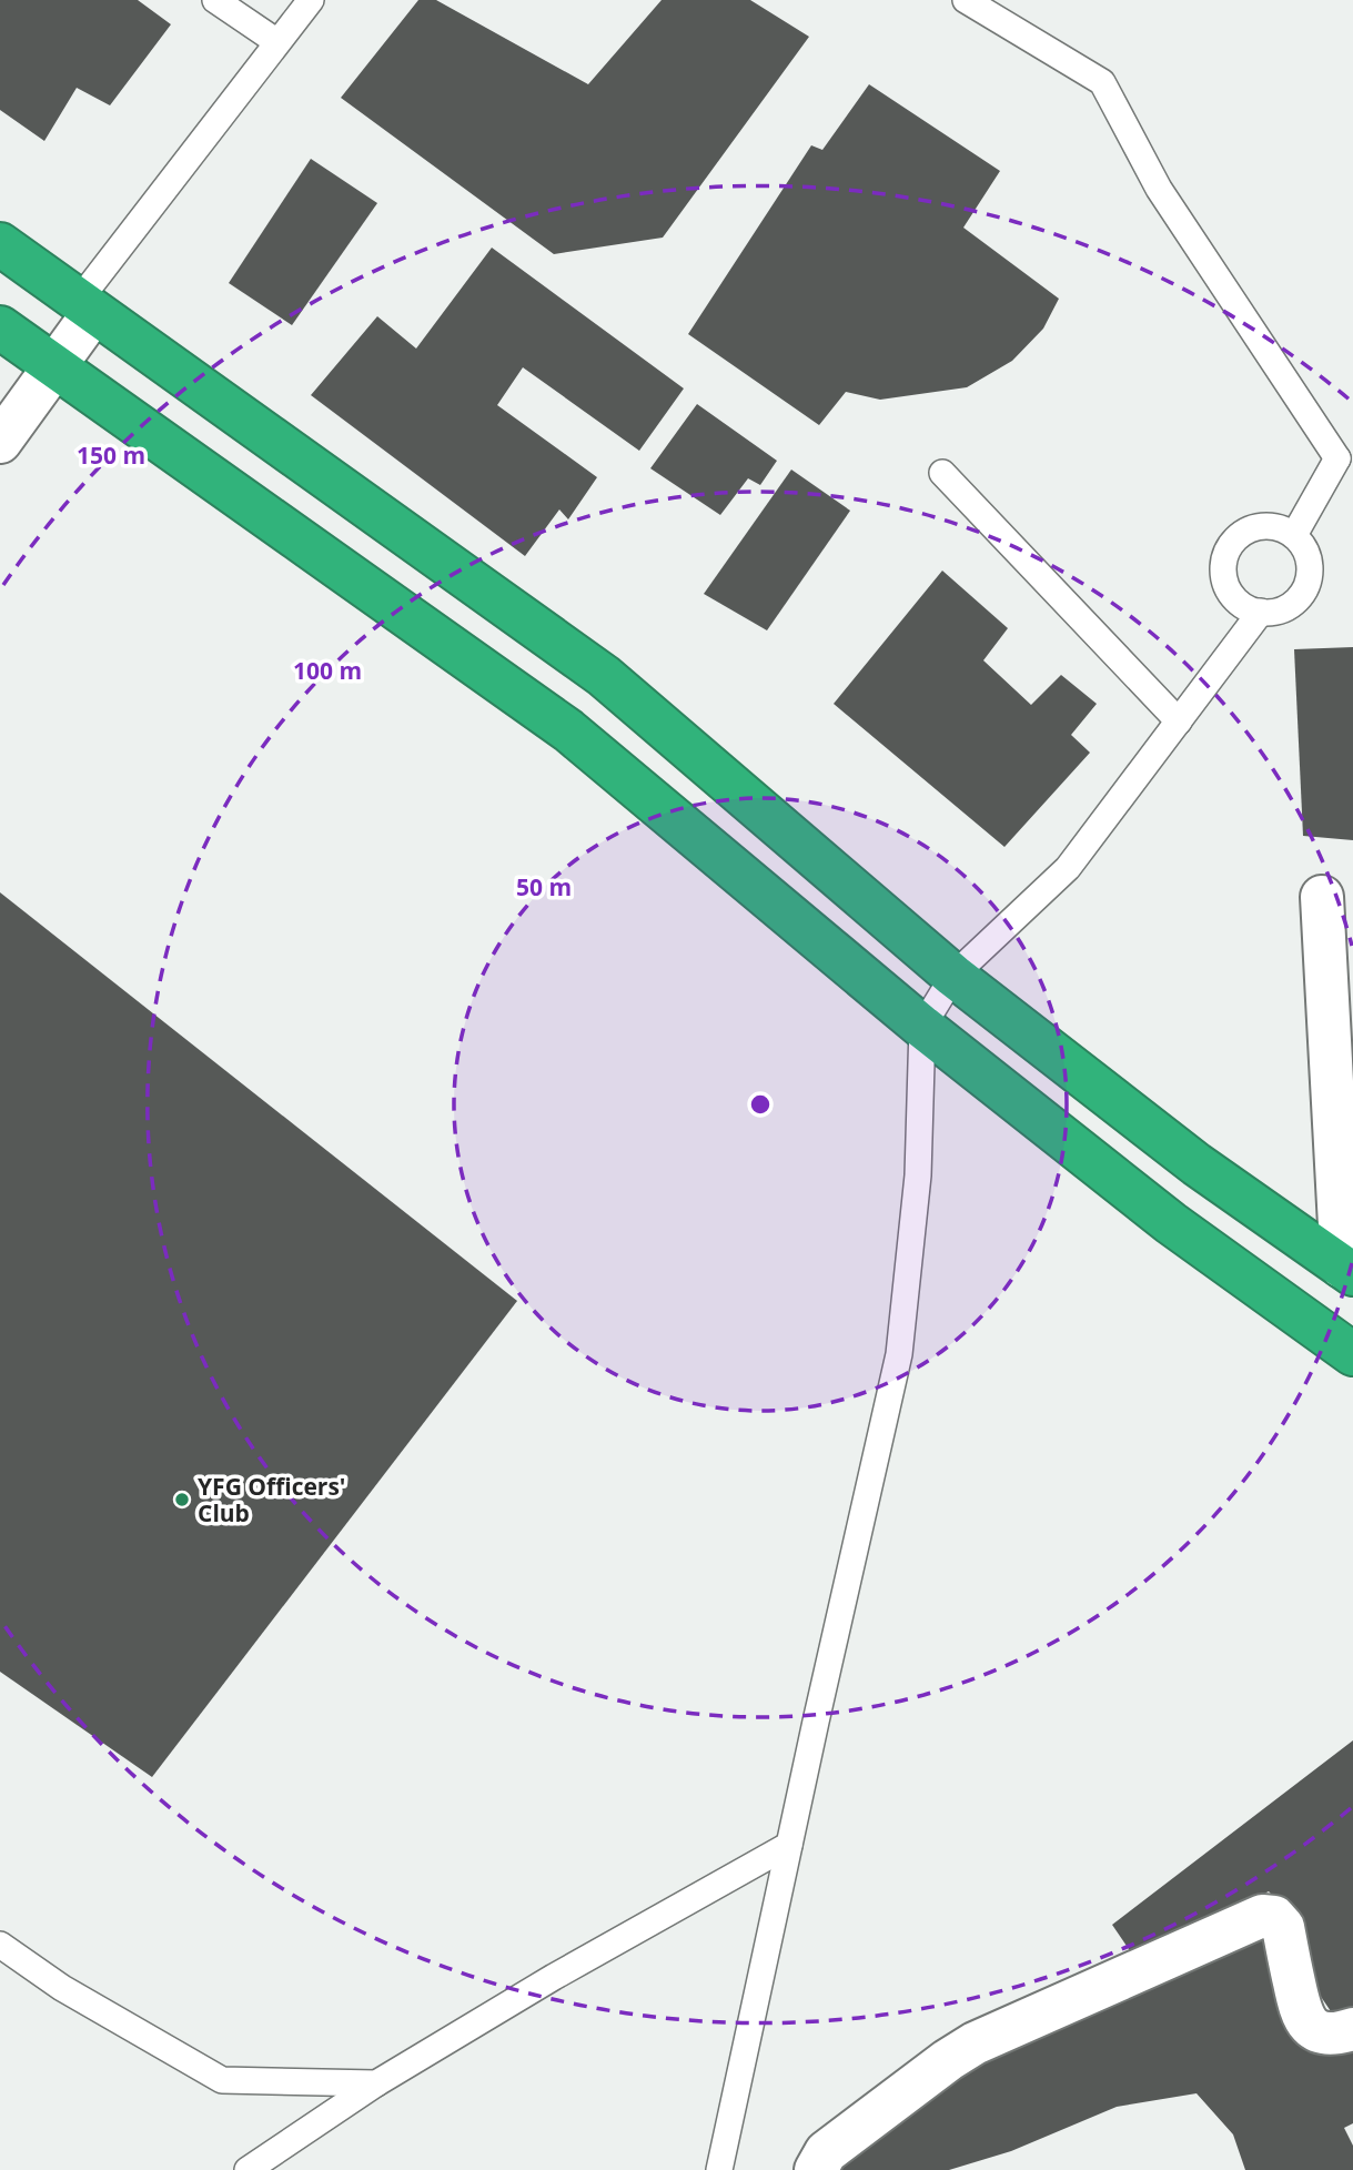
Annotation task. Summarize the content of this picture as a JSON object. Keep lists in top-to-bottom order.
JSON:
{
  "places": ["YFG Officers' Club"],
  "rings": ["150 m", "100 m", "50 m"]
}
